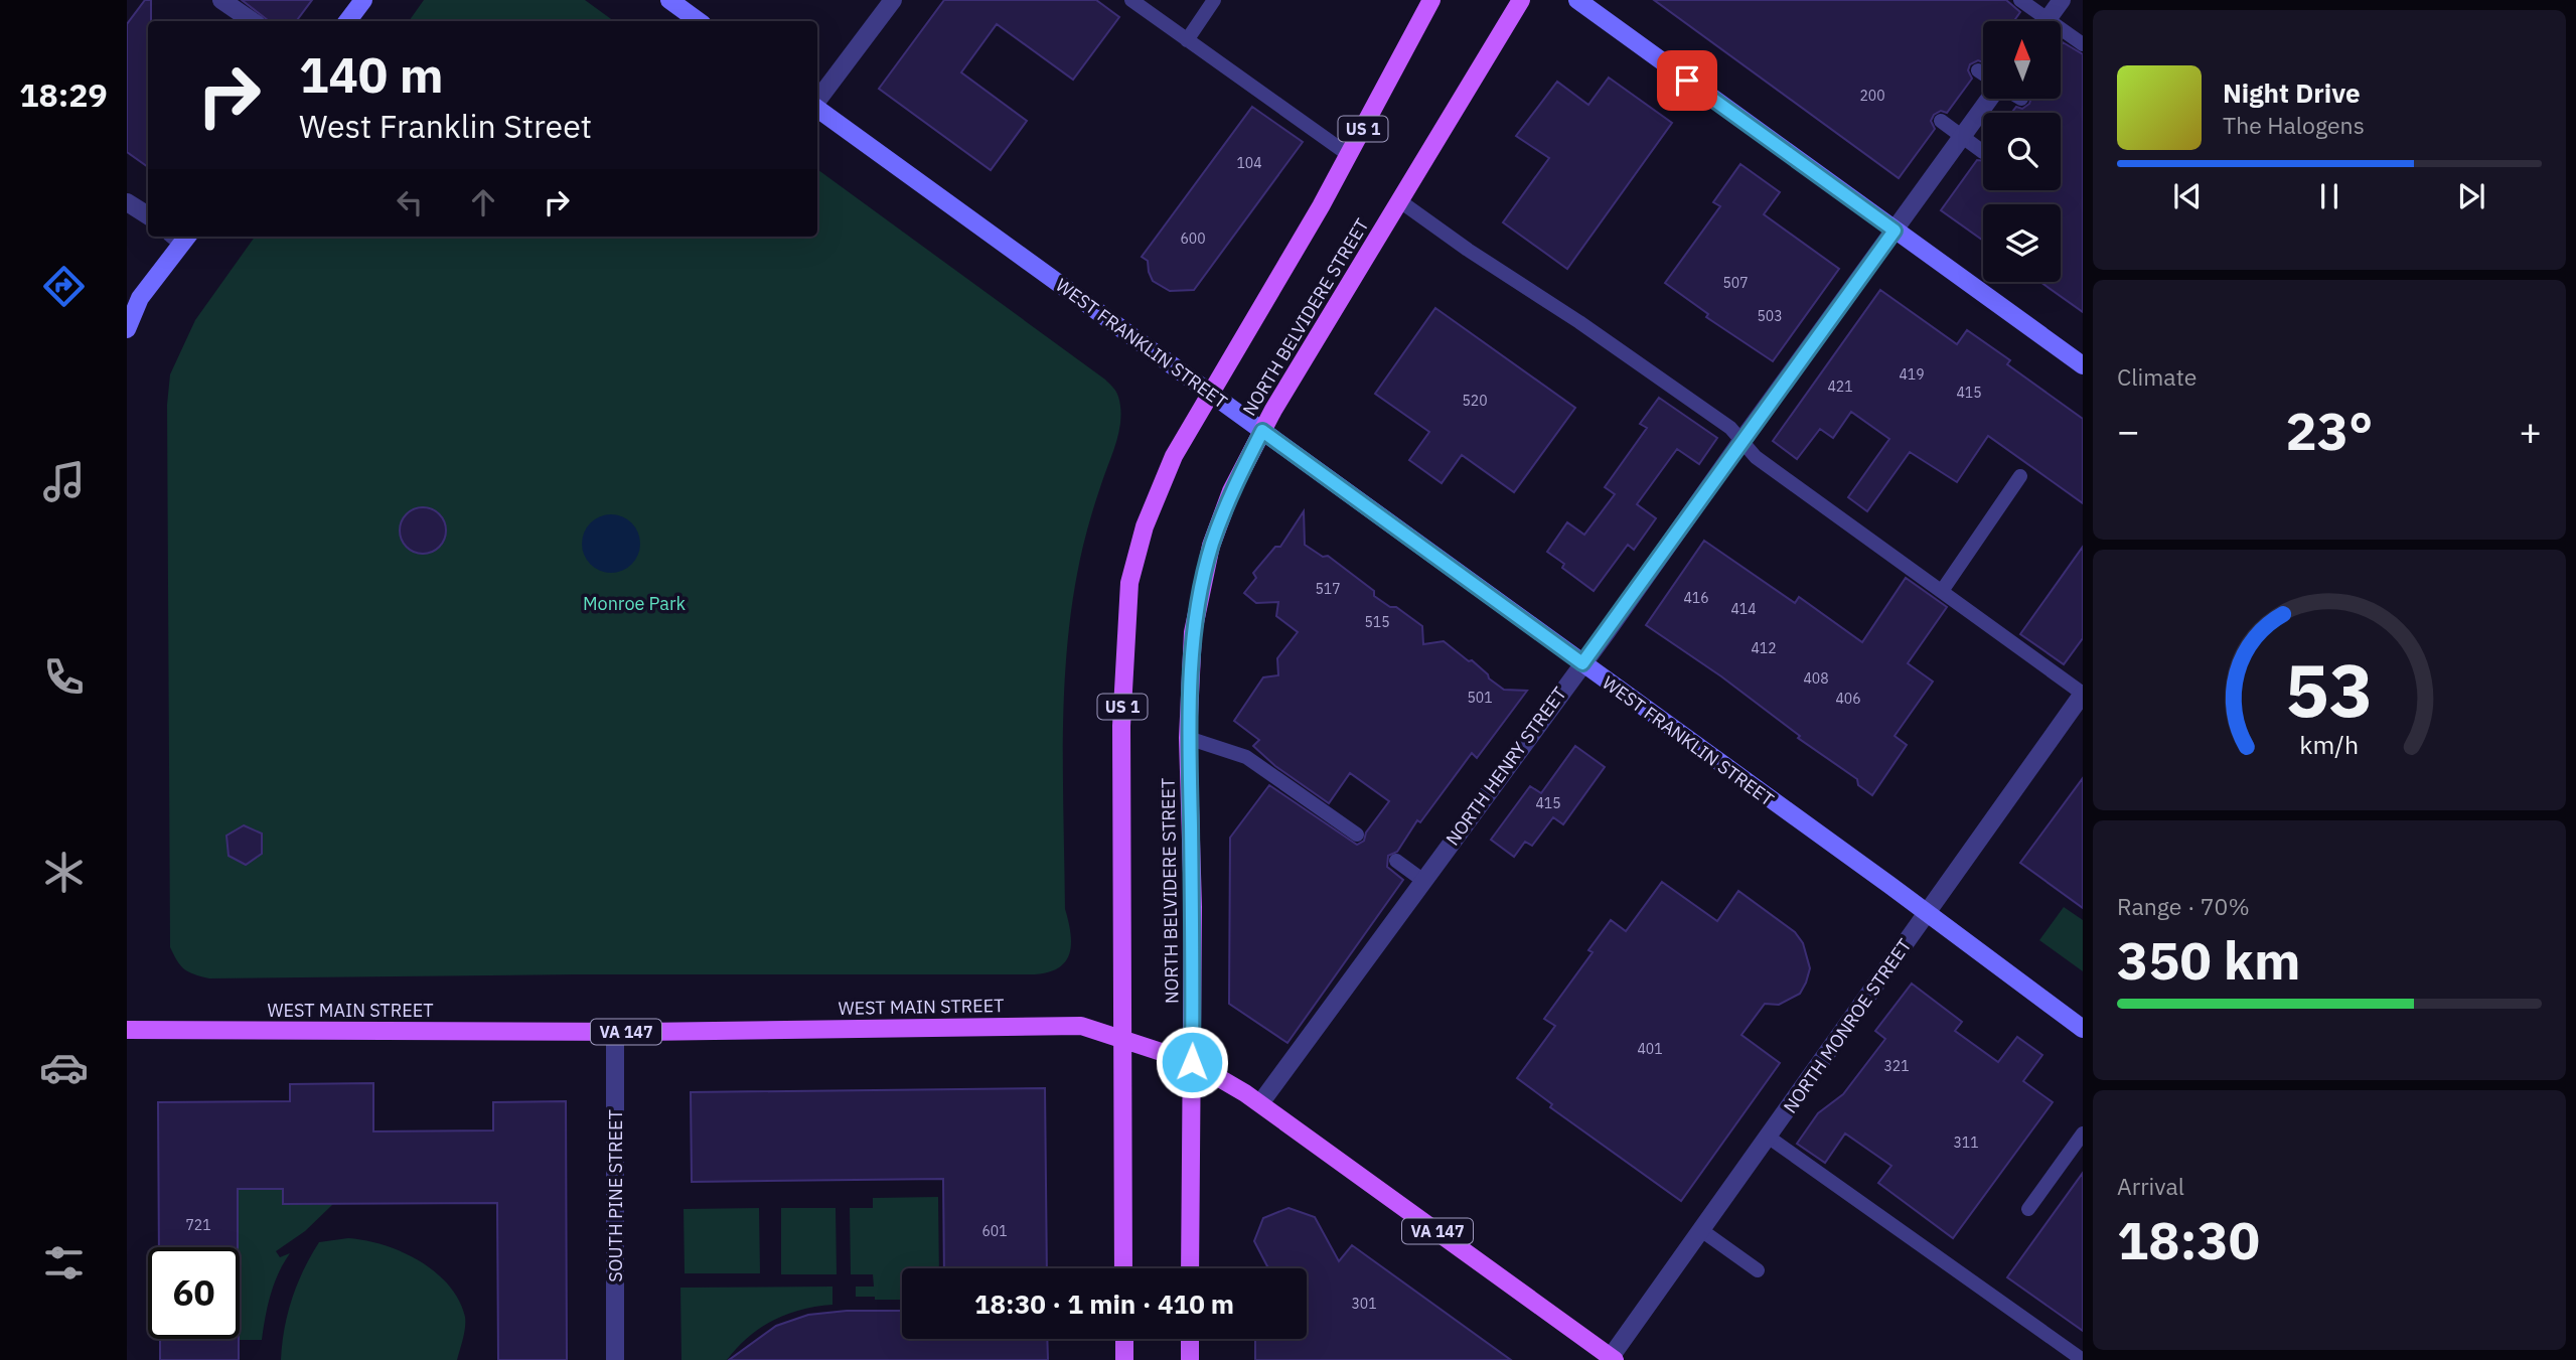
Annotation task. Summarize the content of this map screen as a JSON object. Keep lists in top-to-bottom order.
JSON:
{
  "streets": {
    "main road": [
      "US 1",
      "NORTH BELVIDERE STREET",
      "WEST MAIN STREET",
      "VA 147"
    ],
    "street": [
      "WEST FRANKLIN STREET",
      "NORTH HENRY STREET",
      "NORTH MONROE STREET",
      "SOUTH PINE STREET"
    ]
  },
  "crossings": [
    ["US 1", "WEST FRANKLIN STREET"],
    ["US 1", "WEST MAIN STREET"],
    ["NORTH BELVIDERE STREET", "WEST FRANKLIN STREET"],
    ["NORTH BELVIDERE STREET", "WEST MAIN STREET"],
    ["WEST FRANKLIN STREET", "NORTH HENRY STREET"],
    ["WEST FRANKLIN STREET", "NORTH MONROE STREET"],
    ["NORTH HENRY STREET", "WEST MAIN STREET"],
    ["WEST MAIN STREET", "NORTH MONROE STREET"],
    ["WEST MAIN STREET", "SOUTH PINE STREET"]
  ],
  "parks": ["Monroe Park"],
  "house_numbers": [
    "200",
    "104",
    "600",
    "507",
    "503",
    "419",
    "421",
    "415",
    "520",
    "517",
    "416",
    "414",
    "515",
    "412",
    "408",
    "501",
    "406",
    "415",
    "401",
    "321",
    "311",
    "721",
    "601",
    "301"
  ],
  "north": "top",
  "page": {
    "tabs": "18:29",
    "turn": ["140 m", "West Franklin Street"],
    "song": ["Night Drive", "The Halogens"],
    "tile": [
      "Climate",
      ["Range · 70%", "350 km"],
      ["Arrival", "18:30"]
    ],
    "heat": ["−", "23°", "+"],
    "limit": "60",
    "trip": "18:30 · 1 min · 410 m",
    "gauge": ["53", "km/h"]
  }
}
